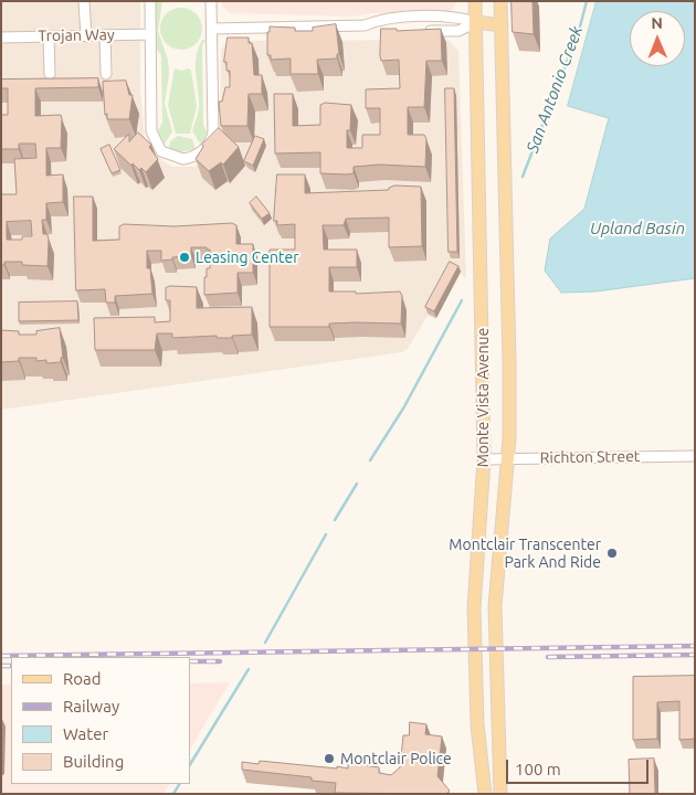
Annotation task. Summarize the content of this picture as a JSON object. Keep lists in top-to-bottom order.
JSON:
{
  "streets": {
    "main road": ["Monte Vista Avenue"],
    "street": ["Trojan Way", "Richton Street"]
  },
  "crossings": [
    ["Monte Vista Avenue", "Richton Street"]
  ],
  "water": ["San Antonio Creek", "Upland Basin"],
  "places": ["Leasing Center", "Montclair Transcenter Park And Ride", "Montclair Police"],
  "legend": [
    "Road",
    "Railway",
    "Water",
    "Building"
  ],
  "scale_bar": "100 m",
  "north": "top"
}
